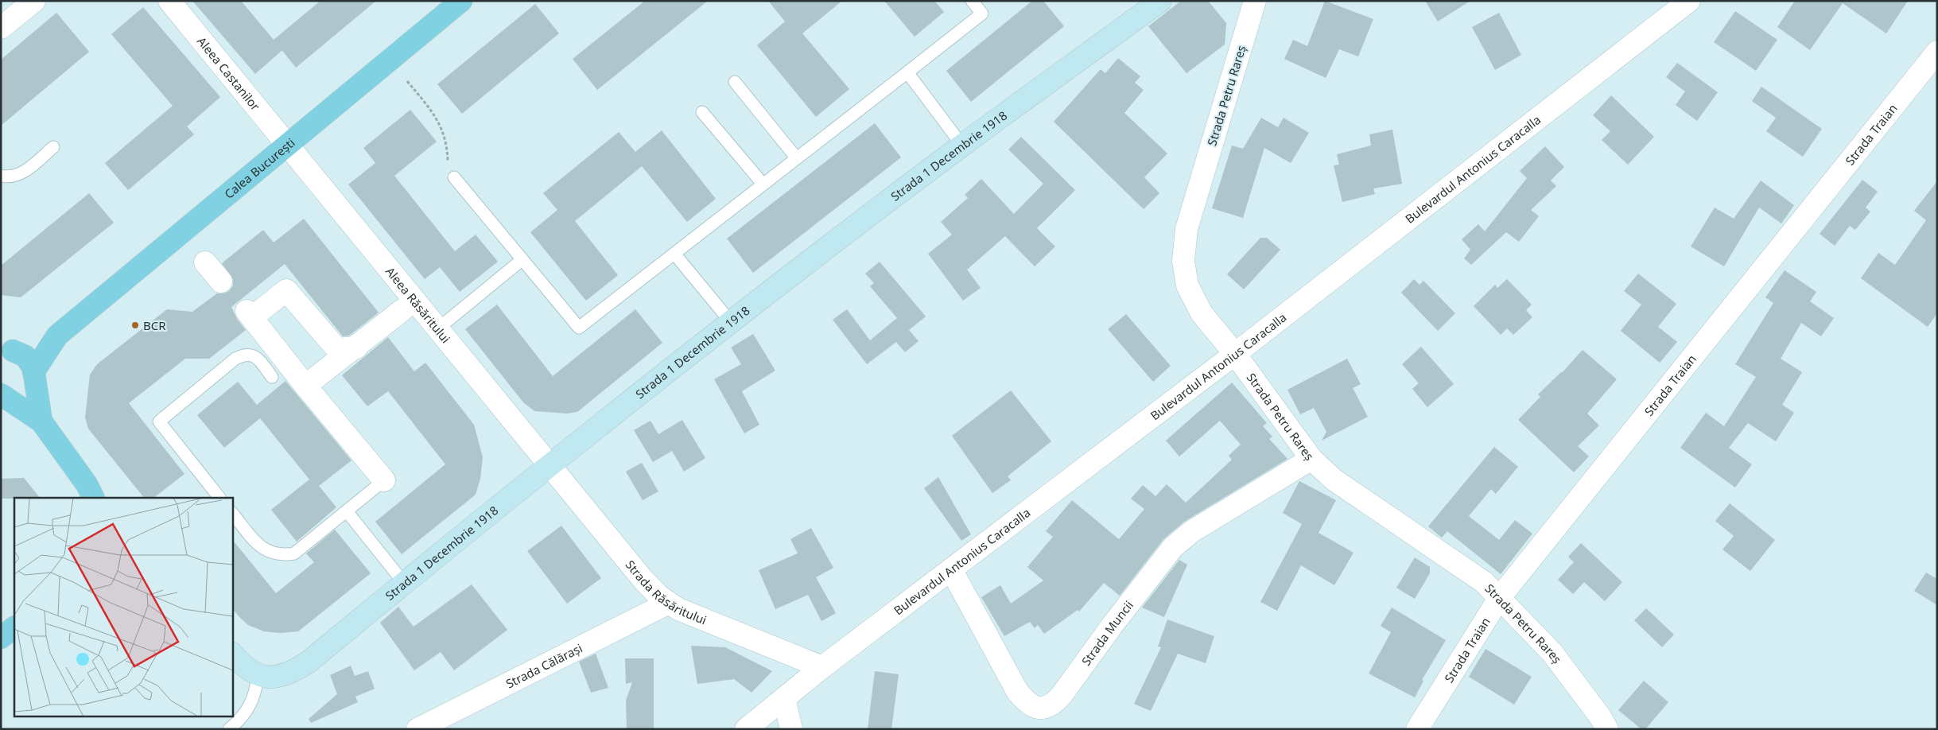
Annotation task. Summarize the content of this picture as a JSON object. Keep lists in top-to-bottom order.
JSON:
{
  "streets": {
    "main road": ["Strada 1 Decembrie 1918", "Calea București"],
    "street": [
      "Aleea Castanilor",
      "Strada Petru Rareș",
      "Strada Traian",
      "Bulevardul Antonius Caracalla",
      "Aleea Răsăritului",
      "Strada Răsăritului",
      "Strada Muncii",
      "Strada Călărași"
    ]
  },
  "crossings": [
    ["Aleea Castanilor", "Calea București"],
    ["Aleea Castanilor", "Aleea Răsăritului"],
    ["Strada Petru Rareș", "Strada Traian"],
    ["Strada Petru Rareș", "Bulevardul Antonius Caracalla"],
    ["Strada Petru Rareș", "Strada Muncii"],
    ["Strada 1 Decembrie 1918", "Aleea Răsăritului"],
    ["Strada 1 Decembrie 1918", "Strada Răsăritului"],
    ["Calea București", "Aleea Răsăritului"],
    ["Bulevardul Antonius Caracalla", "Strada Răsăritului"],
    ["Bulevardul Antonius Caracalla", "Strada Muncii"],
    ["Aleea Răsăritului", "Strada Răsăritului"],
    ["Strada Răsăritului", "Strada Călărași"]
  ],
  "places": ["BCR"]
}
